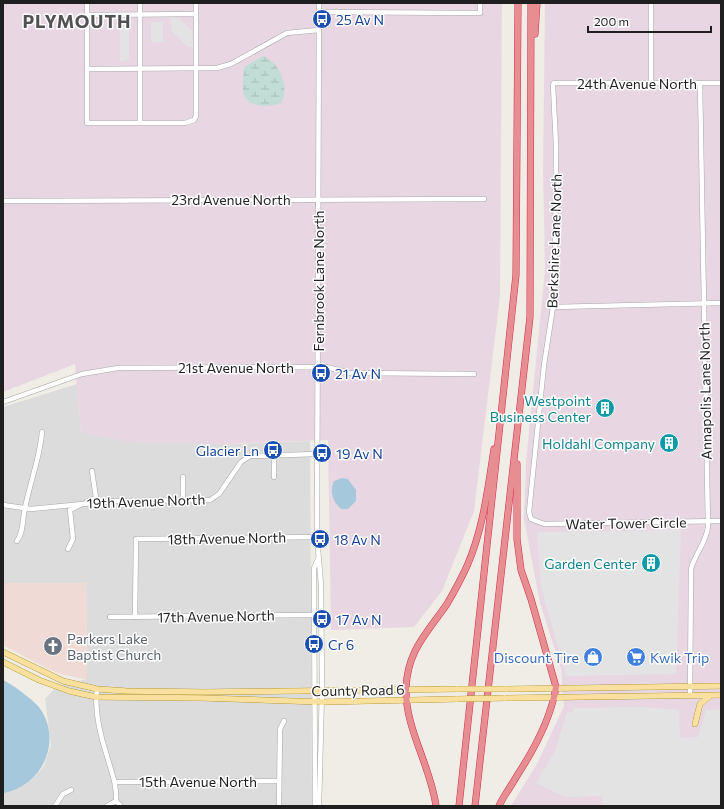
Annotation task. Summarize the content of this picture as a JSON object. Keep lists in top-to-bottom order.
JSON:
{
  "streets": {
    "main road": ["County Road 6"],
    "street": [
      "24th Avenue North",
      "23rd Avenue North",
      "Berkshire Lane North",
      "Fernbrook Lane North",
      "21st Avenue North",
      "Annapolis Lane North",
      "19th Avenue North",
      "Water Tower Circle",
      "18th Avenue North",
      "17th Avenue North",
      "15th Avenue North"
    ]
  },
  "crossings": [
    ["24th Avenue North", "Berkshire Lane North"],
    ["24th Avenue North", "Annapolis Lane North"],
    ["23rd Avenue North", "Fernbrook Lane North"],
    ["Berkshire Lane North", "Water Tower Circle"],
    ["Fernbrook Lane North", "21st Avenue North"],
    ["Fernbrook Lane North", "19th Avenue North"],
    ["Fernbrook Lane North", "18th Avenue North"],
    ["Fernbrook Lane North", "17th Avenue North"],
    ["Fernbrook Lane North", "County Road 6"],
    ["Annapolis Lane North", "Water Tower Circle"],
    ["Annapolis Lane North", "County Road 6"],
    ["18th Avenue North", "17th Avenue North"]
  ],
  "districts": ["PLYMOUTH"],
  "places": {
    "bus stop": [
      "25 Av N",
      "21 Av N",
      "Glacier Ln",
      "19 Av N",
      "18 Av N",
      "17 Av N",
      "Cr 6"
    ],
    "building": ["Westpoint Business Center", "Holdahl Company", "Garden Center"],
    "church": ["Parkers Lake Baptist Church"],
    "shop": ["Discount Tire"],
    "supermarket": ["Kwik Trip"]
  },
  "scale_bar": "200 m"
}
